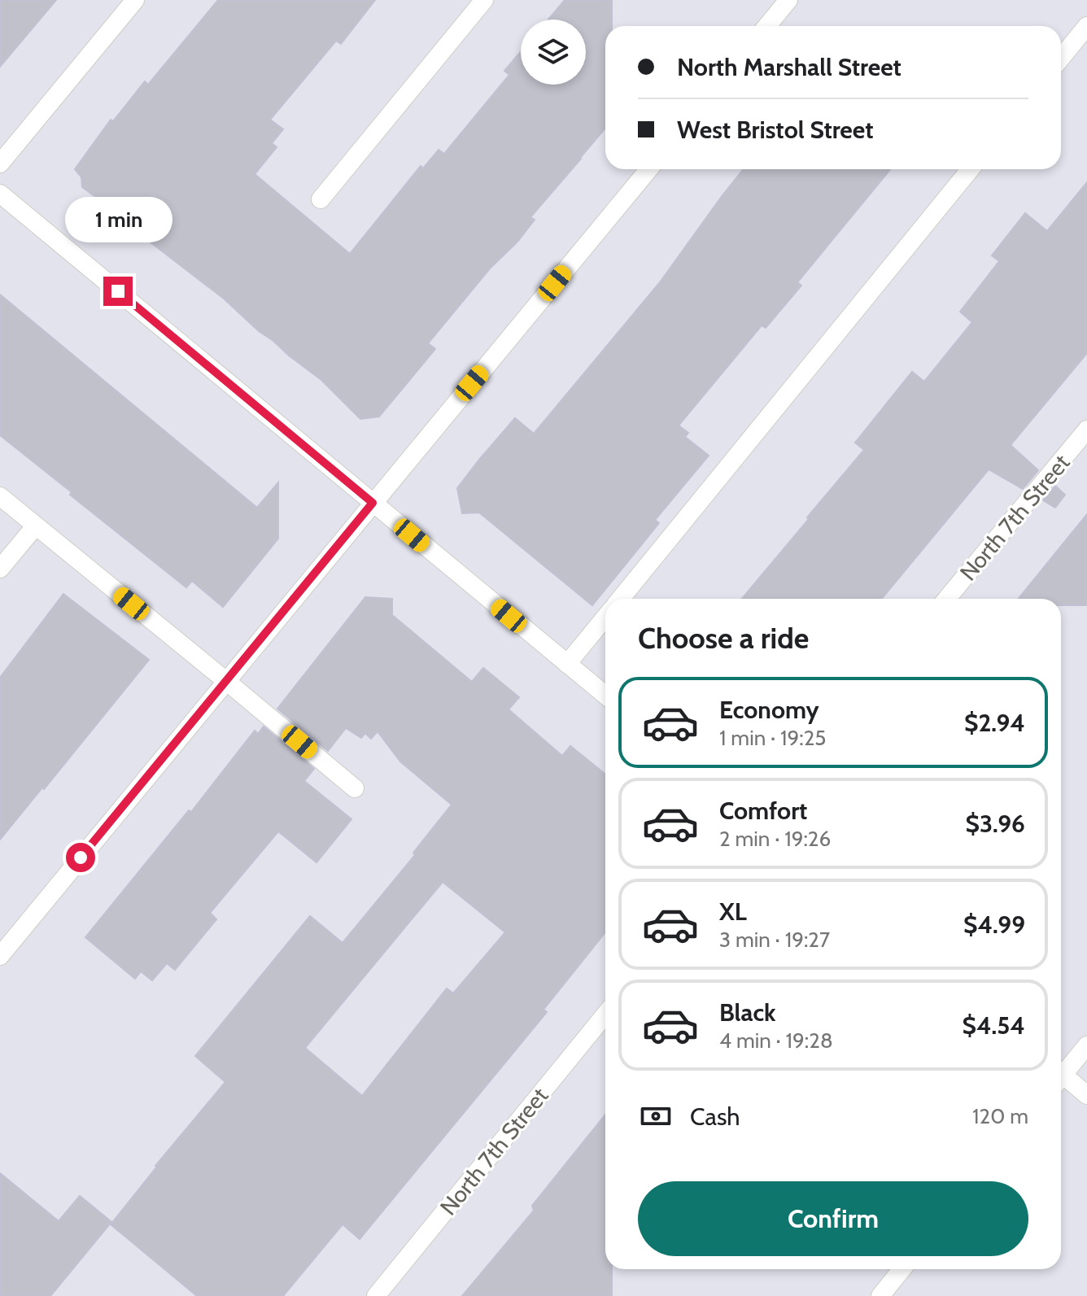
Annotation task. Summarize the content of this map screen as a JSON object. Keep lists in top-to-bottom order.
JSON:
{
  "streets": {
    "street": ["North 7th Street"]
  },
  "page": {
    "banner": ["North Marshall Street", "West Bristol Street"],
    "bubble": "1 min",
    "heading": "Choose a ride",
    "list": [
      {
        "name": "Economy",
        "note": "1 min · 19:25",
        "value": "$2.94"
      },
      {
        "name": "Comfort",
        "note": "2 min · 19:26",
        "value": "$3.96"
      },
      {
        "name": "XL",
        "note": "3 min · 19:27",
        "value": "$4.99"
      },
      {
        "name": "Black",
        "note": "4 min · 19:28",
        "value": "$4.54"
      }
    ],
    "pay": ["Cash", "120 m"],
    "buttons": "Confirm"
  }
}
